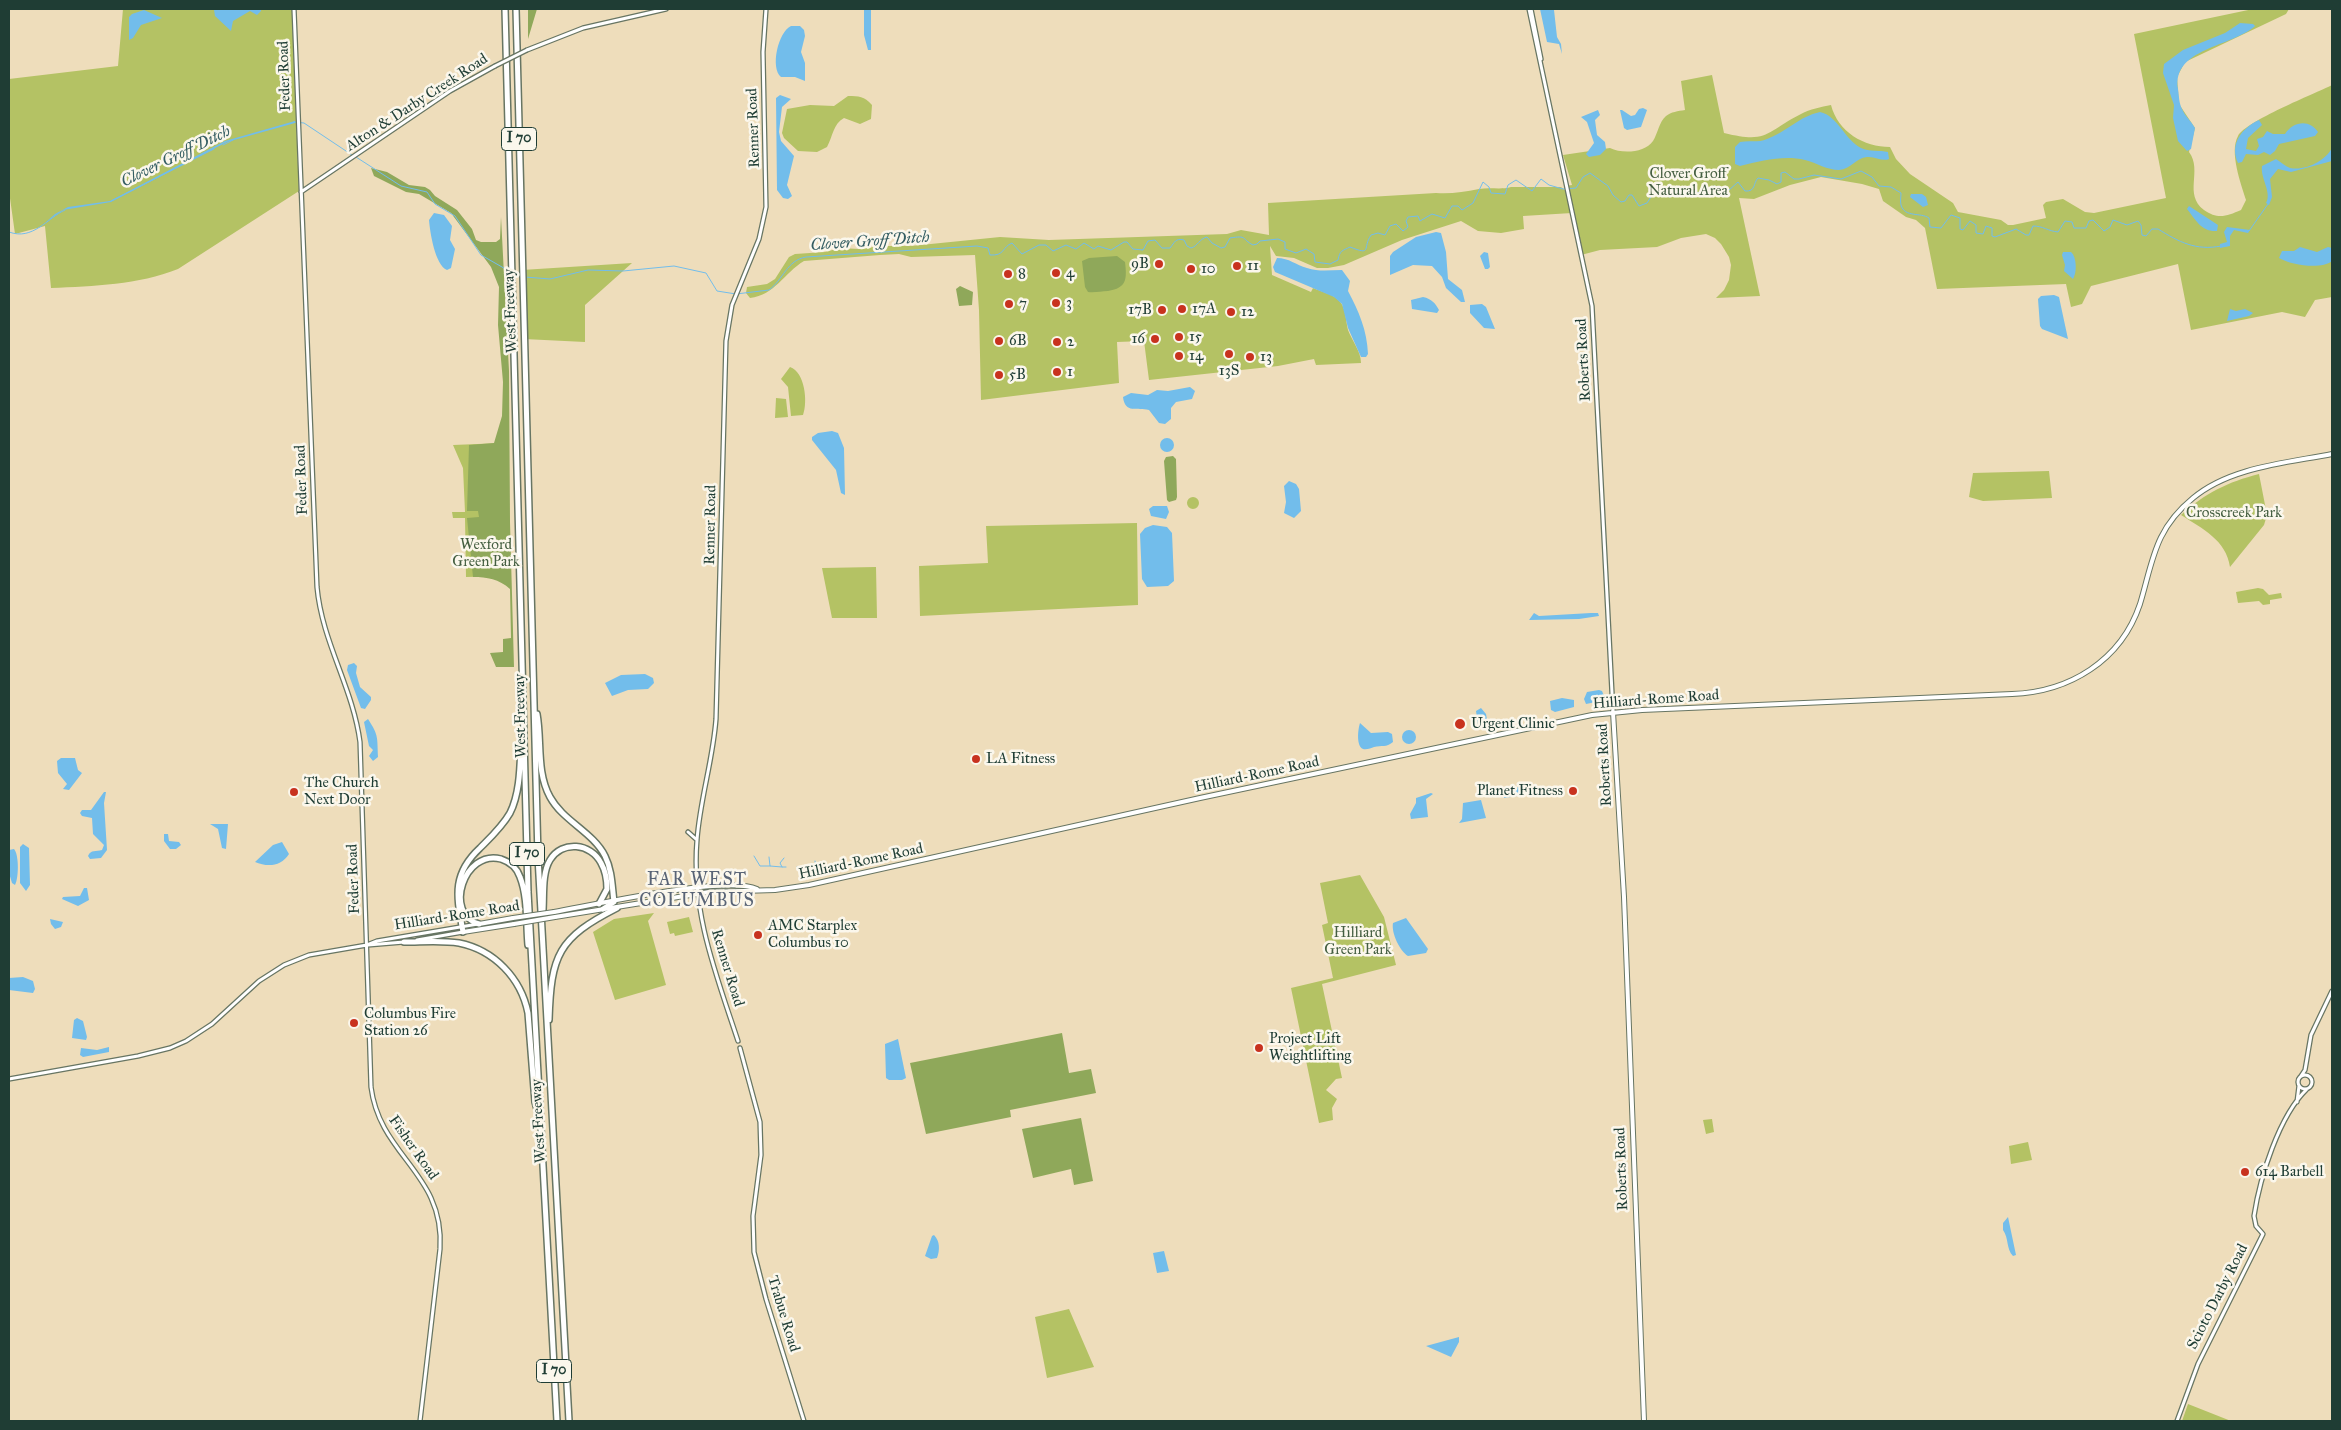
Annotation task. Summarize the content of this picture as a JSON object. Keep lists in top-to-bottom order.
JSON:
{
  "streets": {
    "highway": ["I 70", "West Freeway"],
    "main road": [
      "Feder Road",
      "Alton & Darby Creek Road",
      "Renner Road",
      "Roberts Road",
      "Hilliard-Rome Road",
      "Fisher Road",
      "Scioto Darby Road",
      "Trabue Road"
    ]
  },
  "crossings": [
    ["Feder Road", "Alton & Darby Creek Road"],
    ["Feder Road", "Hilliard-Rome Road"],
    ["Feder Road", "Fisher Road"],
    ["Renner Road", "Hilliard-Rome Road"],
    ["Roberts Road", "Hilliard-Rome Road"],
    ["Hilliard-Rome Road", "Fisher Road"]
  ],
  "districts": ["FAR WEST COLUMBUS"],
  "water": ["Clover Groff Ditch"],
  "parks": [
    "Clover Groff Natural Area",
    "Crosscreek Park",
    "Wexford Green Park",
    "Hilliard Green Park"
  ],
  "places": [
    "9B",
    "11",
    "10",
    "4",
    "8",
    "3",
    "7",
    "17A",
    "17B",
    "12",
    "15",
    "16",
    "6B",
    "2",
    "13S",
    "14",
    "13",
    "1",
    "5B",
    "Urgent Clinic",
    "LA Fitness",
    "Planet Fitness",
    "The Church Next Door",
    "AMC Starplex Columbus 10",
    "Columbus Fire Station 26",
    "Project Lift Weightlifting",
    "614 Barbell"
  ]
}
